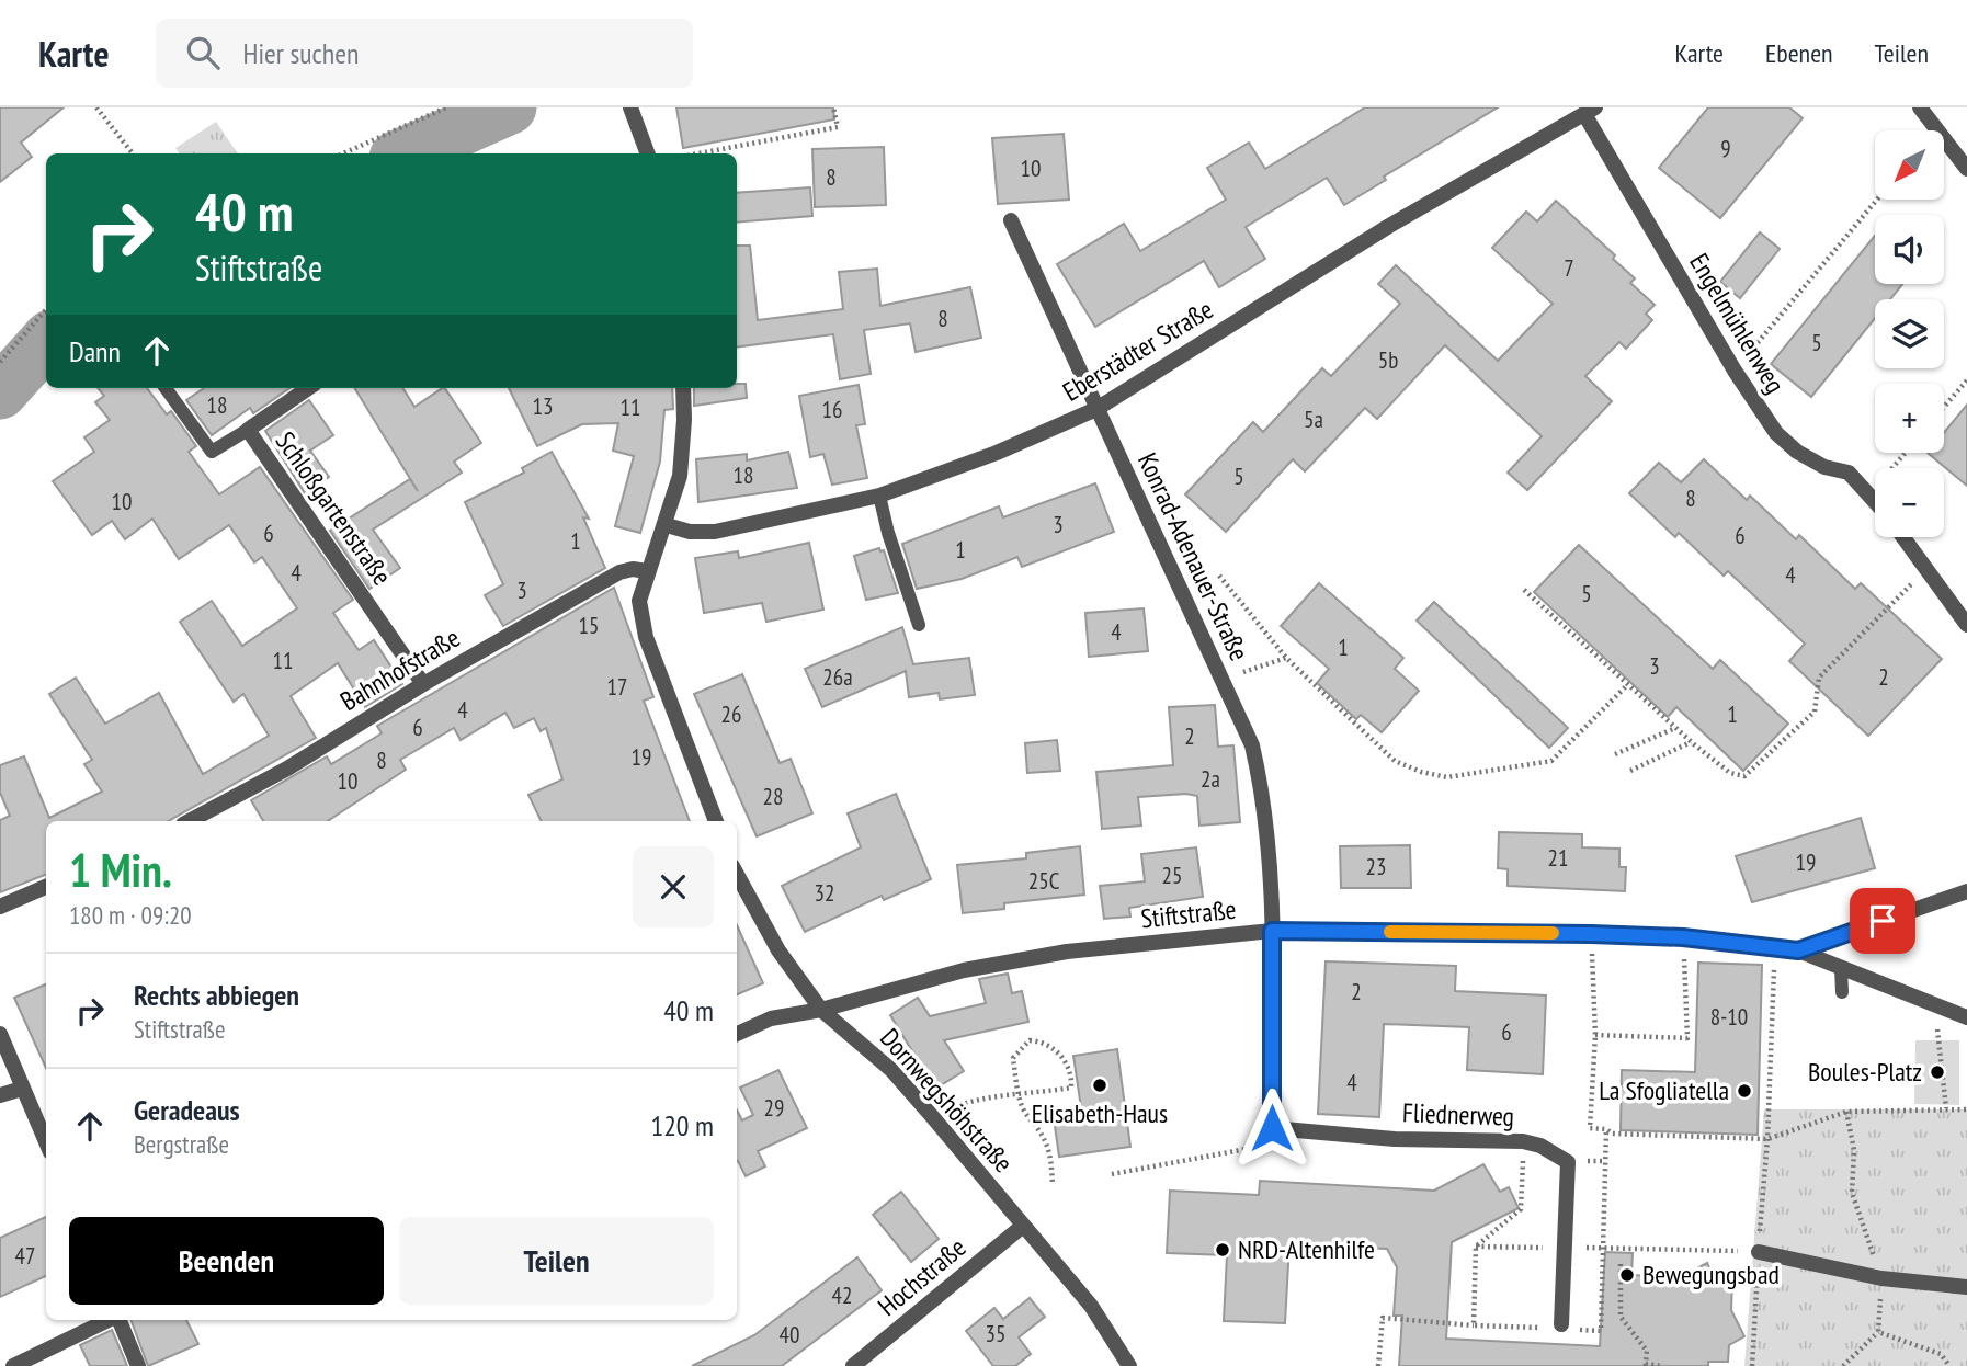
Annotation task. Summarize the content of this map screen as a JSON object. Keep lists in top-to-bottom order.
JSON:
{
  "streets": {
    "street": [
      "Engelmühlenweg",
      "Eberstädter Straße",
      "Schloßgartenstraße",
      "Konrad-Adenauer-Straße",
      "Bahnhofstraße",
      "Stiftstraße",
      "Dornwegshöhstraße",
      "Fliednerweg",
      "Hochstraße"
    ]
  },
  "crossings": [
    ["Engelmühlenweg", "Eberstädter Straße"],
    ["Eberstädter Straße", "Konrad-Adenauer-Straße"],
    ["Schloßgartenstraße", "Bahnhofstraße"],
    ["Konrad-Adenauer-Straße", "Stiftstraße"],
    ["Stiftstraße", "Dornwegshöhstraße"],
    ["Dornwegshöhstraße", "Hochstraße"]
  ],
  "places": [
    "Boules-Platz",
    "Elisabeth-Haus",
    "La Sfogliatella",
    "NRD-Altenhilfe",
    "Bewegungsbad"
  ],
  "house_numbers": [
    "9",
    "10",
    "8",
    "7",
    "8",
    "5",
    "5b",
    "18",
    "13",
    "11",
    "16",
    "5a",
    "18",
    "5",
    "8",
    "10",
    "3",
    "6",
    "6",
    "1",
    "1",
    "4",
    "4",
    "3",
    "5",
    "15",
    "4",
    "1",
    "11",
    "3",
    "26a",
    "2",
    "17",
    "4",
    "26",
    "1",
    "6",
    "2",
    "19",
    "8",
    "2a",
    "10",
    "28",
    "21",
    "19",
    "23",
    "25",
    "25C",
    "32",
    "2",
    "8-10",
    "6",
    "4",
    "29",
    "47",
    "42",
    "35",
    "40"
  ],
  "north": "bottom left",
  "page": {
    "header": "Karte",
    "search": "Hier suchen",
    "nav": ["Karte", "Ebenen", "Teilen"],
    "map_buttons": ["+", "−"],
    "turn": ["40 m", "Stiftstraße"],
    "then": "Dann",
    "heading": ["1 Min.", "180 m · 09:20"],
    "list": [
      {
        "name": "Rechts abbiegen",
        "note": "Stiftstraße",
        "value": "40 m"
      },
      {
        "name": "Geradeaus",
        "note": "Bergstraße",
        "value": "120 m"
      }
    ],
    "buttons": ["Beenden", "Teilen"]
  }
}
